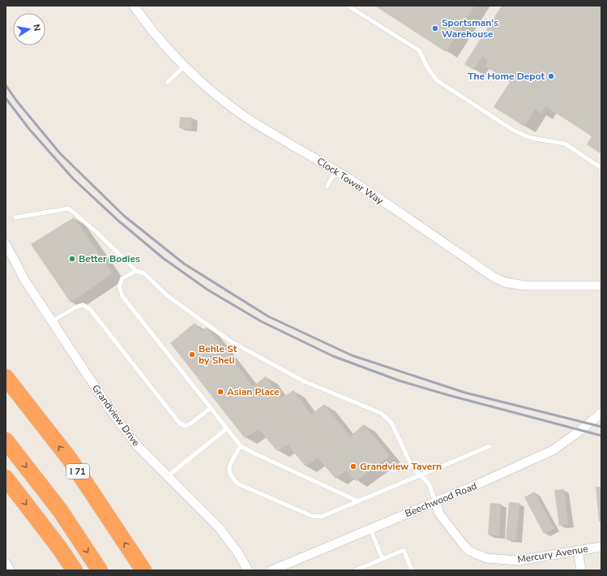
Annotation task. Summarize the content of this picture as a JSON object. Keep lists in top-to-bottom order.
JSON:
{
  "streets": {
    "highway": ["I 71"],
    "street": [
      "Clock Tower Way",
      "Grandview Drive",
      "Beechwood Road",
      "Mercury Avenue"
    ]
  },
  "crossings": [
    ["Beechwood Road", "Mercury Avenue"]
  ],
  "places": [
    "Sportsman's Warehouse",
    "The Home Depot",
    "Better Bodies",
    "Behle St by Sheli",
    "Asian Place",
    "Grandview Tavern"
  ],
  "north": "right"
}
